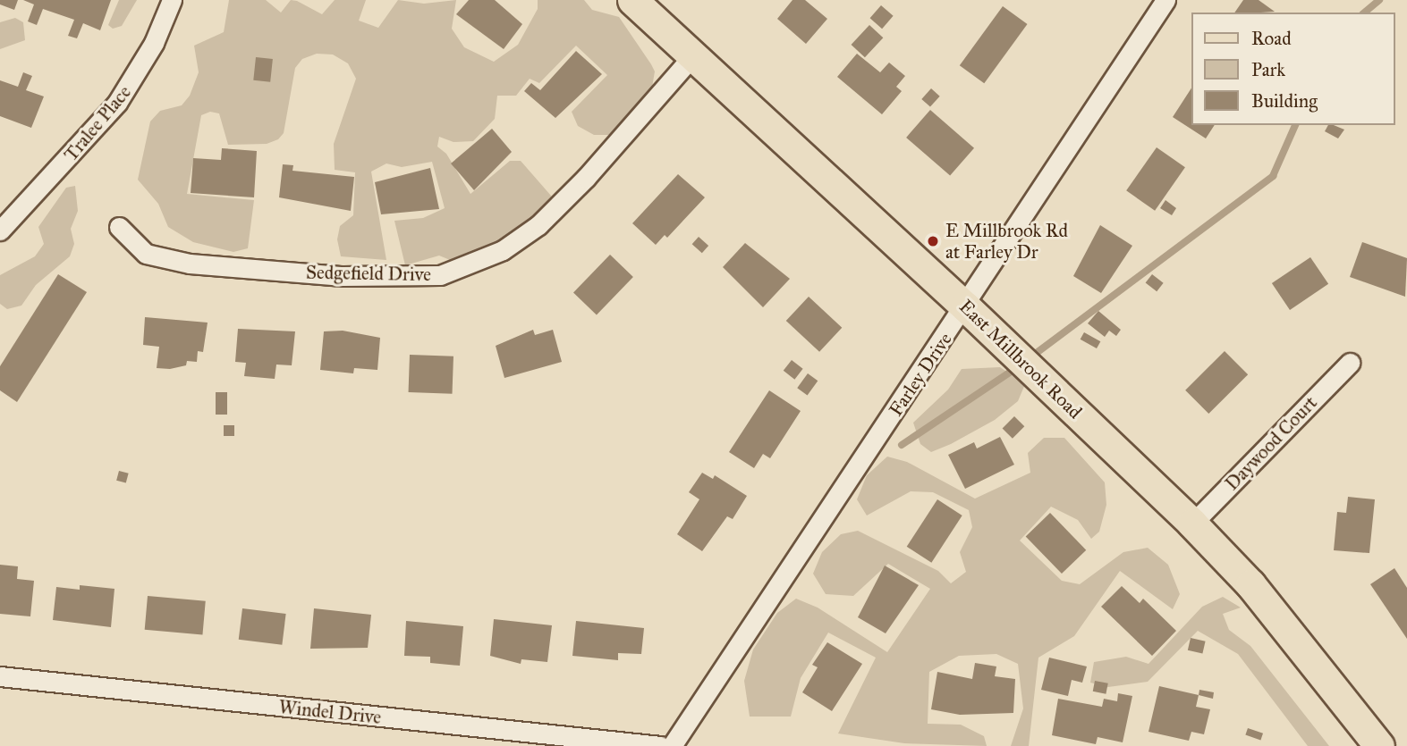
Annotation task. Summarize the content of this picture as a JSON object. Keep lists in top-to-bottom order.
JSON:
{
  "streets": {
    "main road": ["East Millbrook Road"],
    "street": [
      "Tralee Place",
      "Sedgefield Drive",
      "Farley Drive",
      "Daywood Court",
      "Windel Drive"
    ]
  },
  "crossings": [
    ["Sedgefield Drive", "East Millbrook Road"],
    ["East Millbrook Road", "Farley Drive"],
    ["East Millbrook Road", "Daywood Court"]
  ],
  "places": ["E Millbrook Rd at Farley Dr"],
  "legend": ["Road", "Park", "Building"]
}
